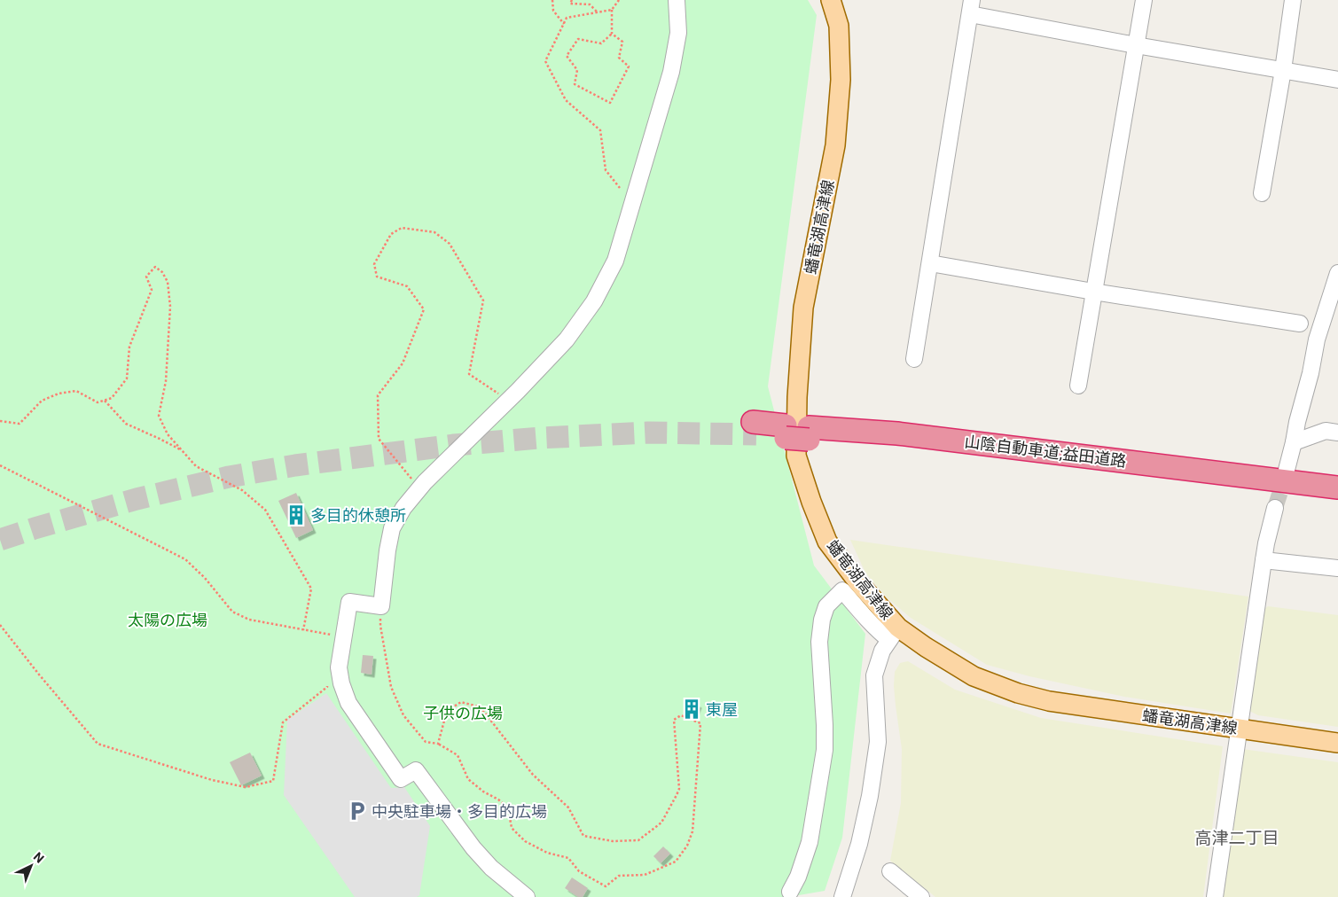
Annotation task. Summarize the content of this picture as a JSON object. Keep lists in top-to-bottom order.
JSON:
{
  "streets": {
    "highway": ["山陰自動車道;益田道路"],
    "main road": ["蟠竜湖高津線"]
  },
  "districts": ["高津二丁目"],
  "parks": ["太陽の広場", "子供の広場"],
  "places": {
    "building": ["多目的休憩所", "東屋"],
    "parking": ["中央駐車場・多目的広場"]
  },
  "north": "top right"
}
